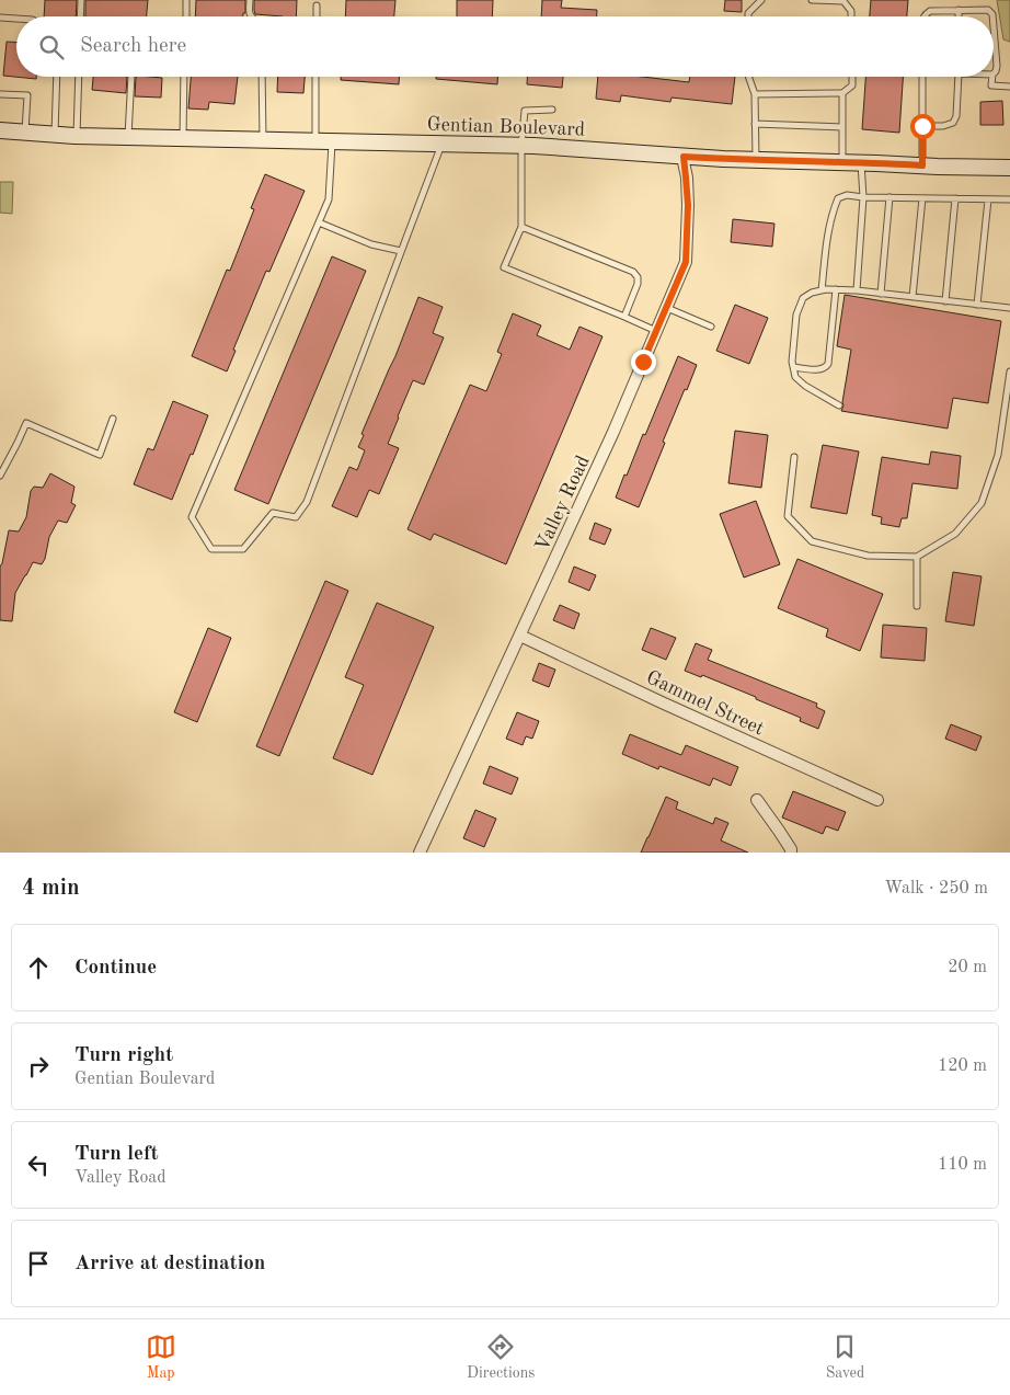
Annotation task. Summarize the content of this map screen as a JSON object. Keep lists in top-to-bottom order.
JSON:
{
  "streets": {
    "main road": ["Gentian Boulevard"],
    "street": ["Valley Road", "Gammel Street"]
  },
  "crossings": [
    ["Gentian Boulevard", "Valley Road"],
    ["Valley Road", "Gammel Street"]
  ],
  "page": {
    "search": "Search here",
    "heading": ["4 min", "Walk · 250 m"],
    "list": [
      ["Continue", "20 m"],
      ["Turn right", "Gentian Boulevard", "120 m"],
      ["Turn left", "Valley Road", "110 m"],
      "Arrive at destination"
    ],
    "nav": ["Map", "Directions", "Saved"]
  }
}
